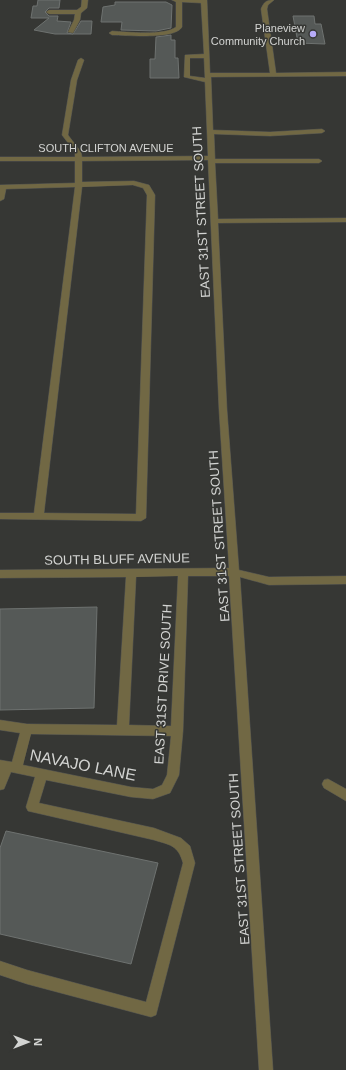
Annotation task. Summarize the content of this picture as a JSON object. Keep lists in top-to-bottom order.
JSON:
{
  "streets": {
    "street": [
      "SOUTH CLIFTON AVENUE",
      "EAST 31ST STREET SOUTH",
      "SOUTH BLUFF AVENUE",
      "EAST 31ST DRIVE SOUTH",
      "NAVAJO LANE"
    ]
  },
  "crossings": [
    ["SOUTH CLIFTON AVENUE", "EAST 31ST STREET SOUTH"],
    ["EAST 31ST STREET SOUTH", "SOUTH BLUFF AVENUE"],
    ["SOUTH BLUFF AVENUE", "EAST 31ST DRIVE SOUTH"],
    ["EAST 31ST DRIVE SOUTH", "NAVAJO LANE"]
  ],
  "places": ["Planeview Community Church"],
  "north": "right"
}
